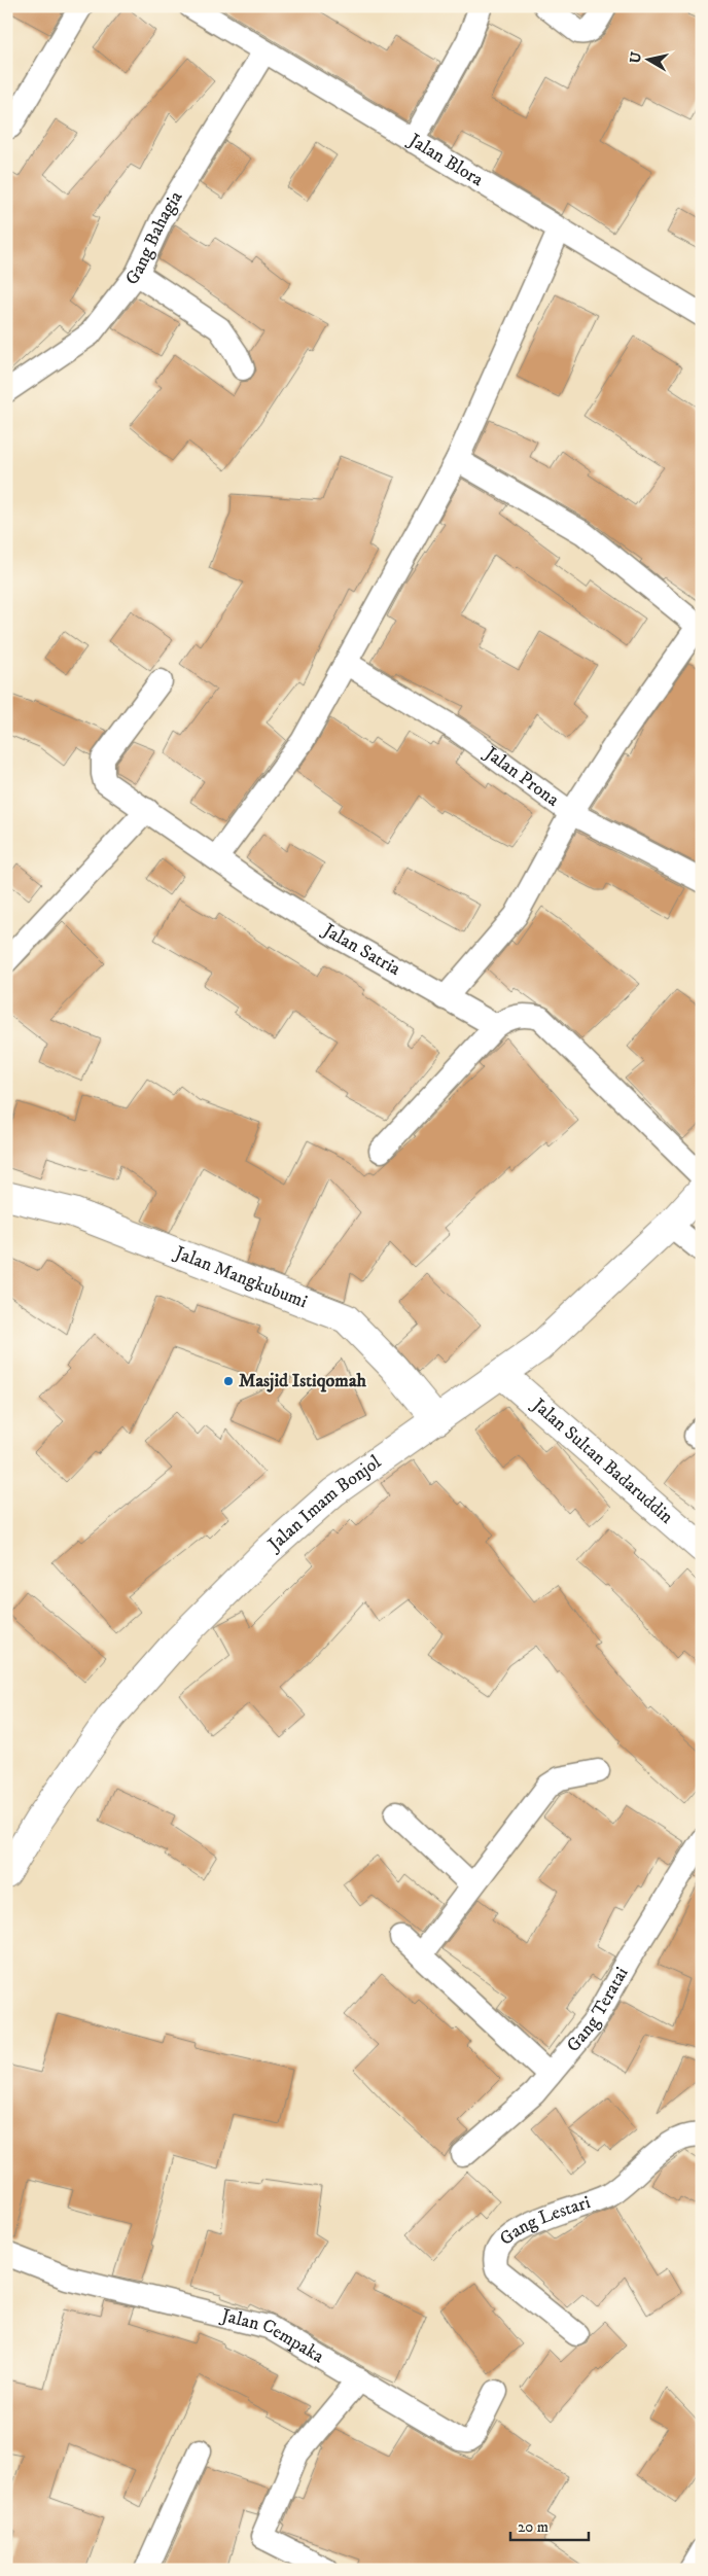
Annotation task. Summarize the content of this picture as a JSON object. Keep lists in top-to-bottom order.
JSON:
{
  "streets": {
    "main road": ["Jalan Mangkubumi", "Jalan Sultan Badaruddin", "Jalan Imam Bonjol"],
    "street": [
      "Jalan Blora",
      "Gang Bahagia",
      "Jalan Prona",
      "Jalan Satria",
      "Gang Teratai",
      "Gang Lestari",
      "Jalan Cempaka"
    ]
  },
  "crossings": [
    ["Jalan Blora", "Gang Bahagia"],
    ["Jalan Mangkubumi", "Jalan Imam Bonjol"],
    ["Jalan Sultan Badaruddin", "Jalan Imam Bonjol"]
  ],
  "places": ["Masjid Istiqomah"],
  "scale_bar": "20 m",
  "north": "left"
}
